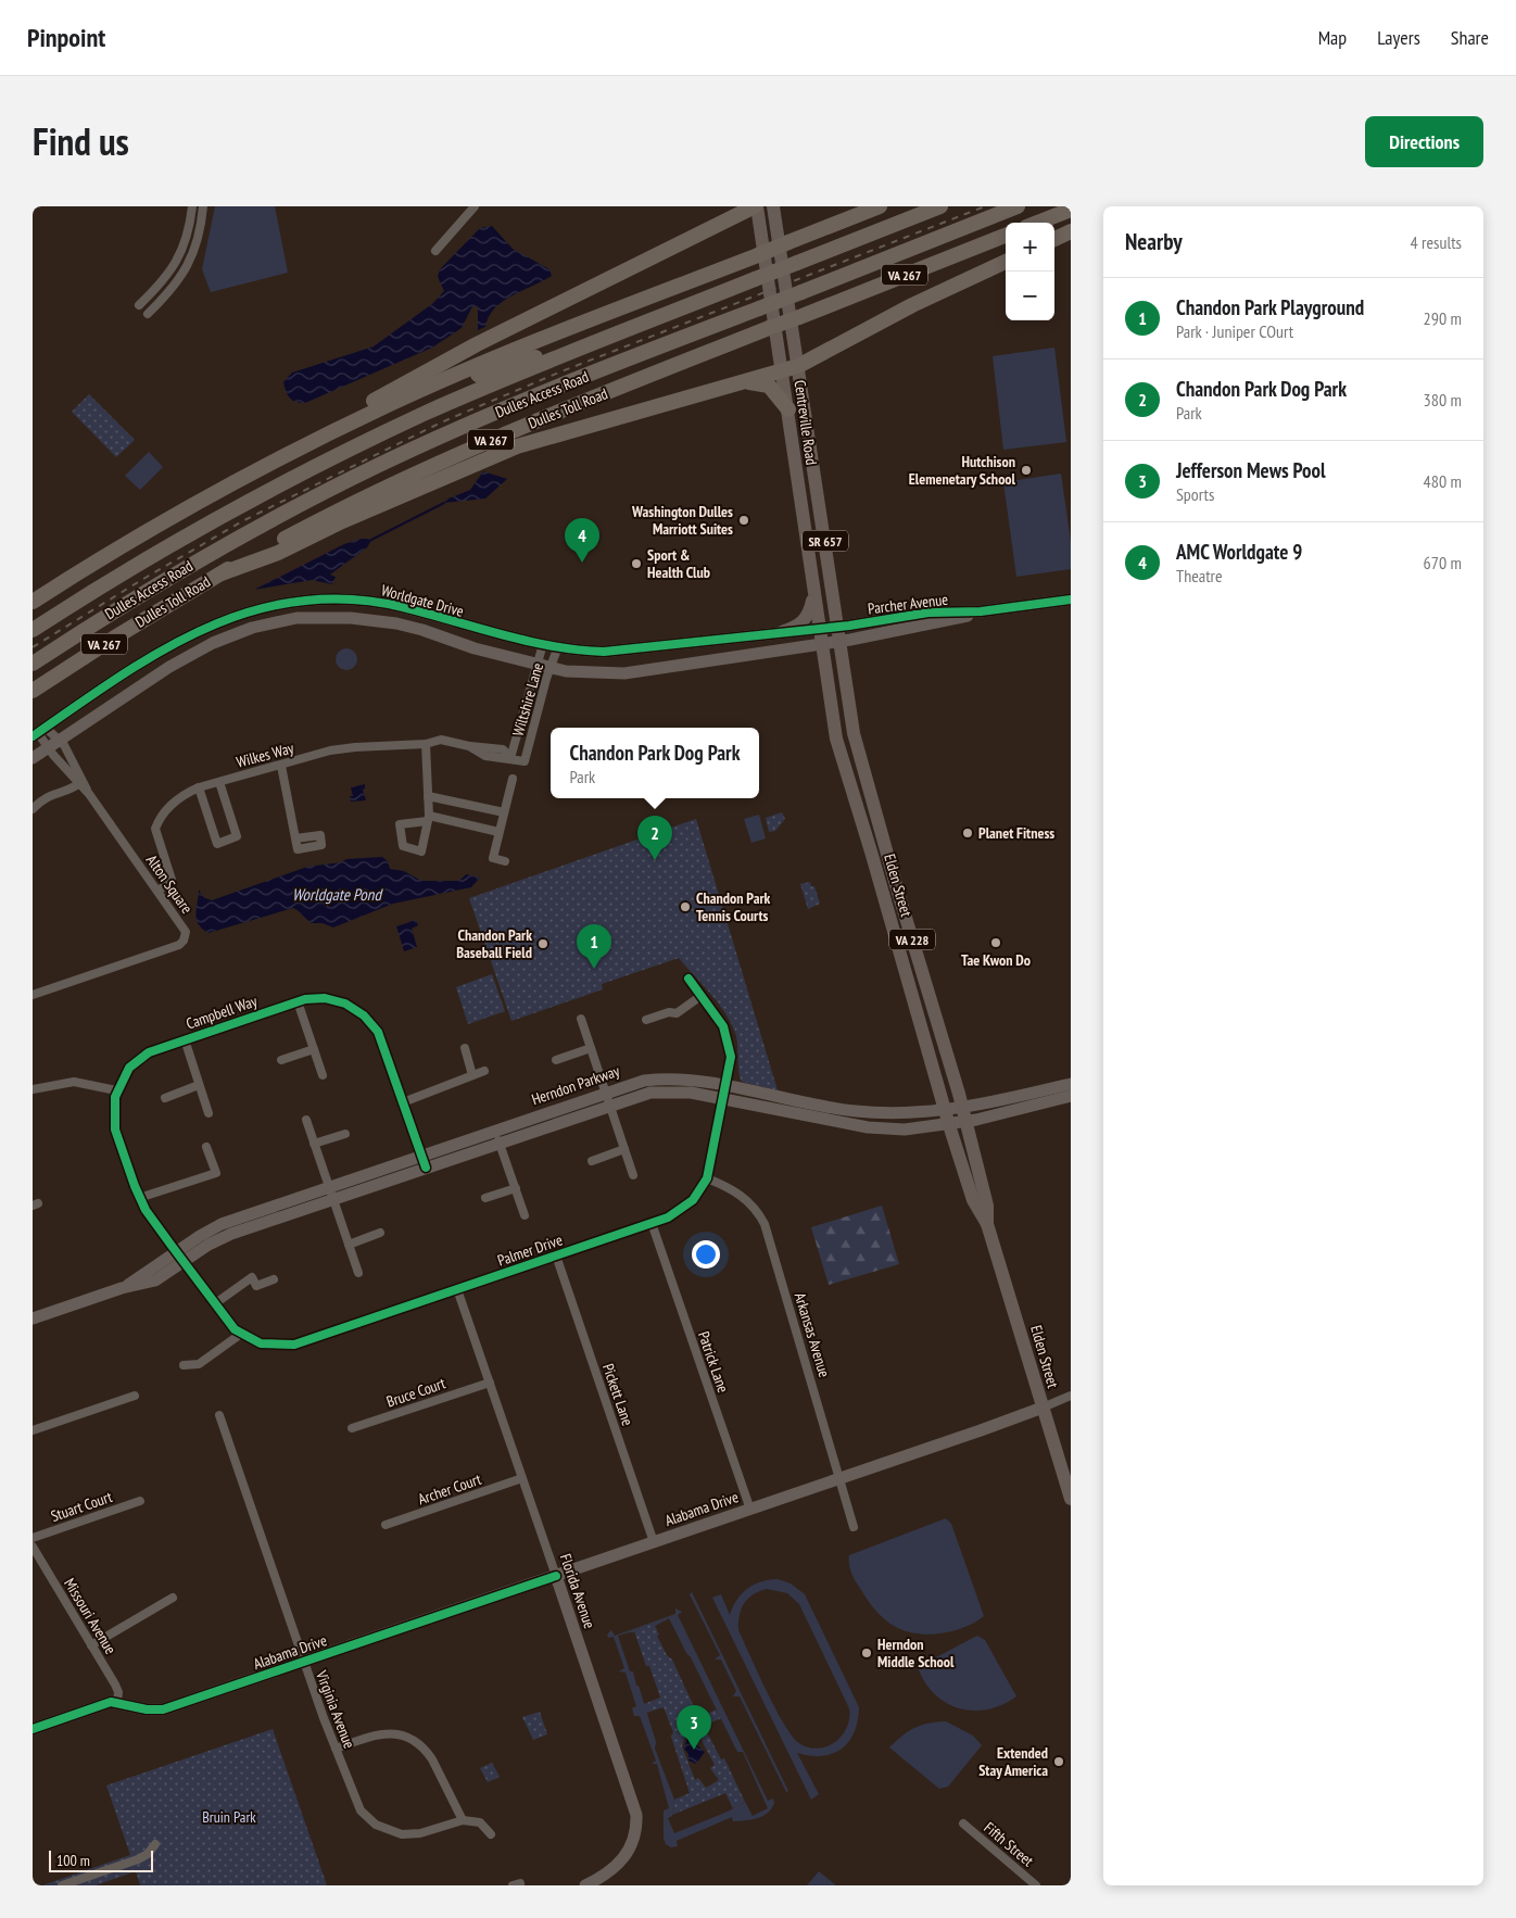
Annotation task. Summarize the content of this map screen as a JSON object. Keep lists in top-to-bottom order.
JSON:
{
  "streets": {
    "highway": ["VA 267", "Dulles Access Road", "Dulles Toll Road"],
    "main road": [
      "Centreville Road",
      "SR 657",
      "Elden Street",
      "VA 228"
    ],
    "street": [
      "Worldgate Drive",
      "Parcher Avenue",
      "Wiltshire Lane",
      "Wilkes Way",
      "Alton Square",
      "Campbell Way",
      "Herndon Parkway",
      "Palmer Drive",
      "Arkansas Avenue",
      "Patrick Lane",
      "Bruce Court",
      "Pickett Lane",
      "Archer Court",
      "Stuart Court",
      "Alabama Drive",
      "Florida Avenue",
      "Missouri Avenue",
      "Virginia Avenue",
      "Fifth Street"
    ]
  },
  "crossings": [
    ["Centreville Road", "Worldgate Drive"],
    ["Centreville Road", "Parcher Avenue"],
    ["Centreville Road", "Elden Street"],
    ["Worldgate Drive", "Parcher Avenue"],
    ["Worldgate Drive", "Wiltshire Lane"],
    ["Worldgate Drive", "Alton Square"],
    ["Worldgate Drive", "Elden Street"],
    ["Parcher Avenue", "Elden Street"],
    ["Wiltshire Lane", "Wilkes Way"],
    ["Wilkes Way", "Alton Square"],
    ["Elden Street", "Herndon Parkway"],
    ["Elden Street", "Alabama Drive"],
    ["Campbell Way", "Herndon Parkway"],
    ["Campbell Way", "Palmer Drive"],
    ["Herndon Parkway", "Palmer Drive"],
    ["Palmer Drive", "Arkansas Avenue"],
    ["Palmer Drive", "Patrick Lane"],
    ["Palmer Drive", "Pickett Lane"],
    ["Palmer Drive", "Florida Avenue"],
    ["Arkansas Avenue", "Alabama Drive"],
    ["Patrick Lane", "Alabama Drive"],
    ["Bruce Court", "Florida Avenue"],
    ["Pickett Lane", "Alabama Drive"],
    ["Archer Court", "Florida Avenue"],
    ["Alabama Drive", "Florida Avenue"],
    ["Alabama Drive", "Missouri Avenue"],
    ["Alabama Drive", "Virginia Avenue"]
  ],
  "water": ["Worldgate Pond"],
  "parks": ["Bruin Park"],
  "places": [
    "Hutchison Elemenetary School",
    "Washington Dulles Marriott Suites",
    "Sport & Health Club",
    "Planet Fitness",
    "Chandon Park Tennis Courts",
    "Tae Kwon Do",
    "Chandon Park Baseball Field",
    "Herndon Middle School",
    "Extended Stay America"
  ],
  "scale_bar": "100 m",
  "page": {
    "header": "Pinpoint",
    "nav": ["Map", "Layers", "Share"],
    "title": "Find us",
    "buttons": "Directions",
    "heading": ["Nearby", "4 results"],
    "map_buttons": ["+", "−"],
    "list": [
      {
        "mark": "1",
        "name": "Chandon Park Playground",
        "note": "Park · Juniper COurt",
        "value": "290 m"
      },
      {
        "mark": "2",
        "name": "Chandon Park Dog Park",
        "note": "Park",
        "value": "380 m"
      },
      {
        "mark": "3",
        "name": "Jefferson Mews Pool",
        "note": "Sports",
        "value": "480 m"
      },
      {
        "mark": "4",
        "name": "AMC Worldgate 9",
        "note": "Theatre",
        "value": "670 m"
      }
    ],
    "pins": [
      "4",
      "2",
      "1",
      "3"
    ],
    "popup": ["Chandon Park Dog Park", "Park"],
    "scale": "100 m"
  }
}
